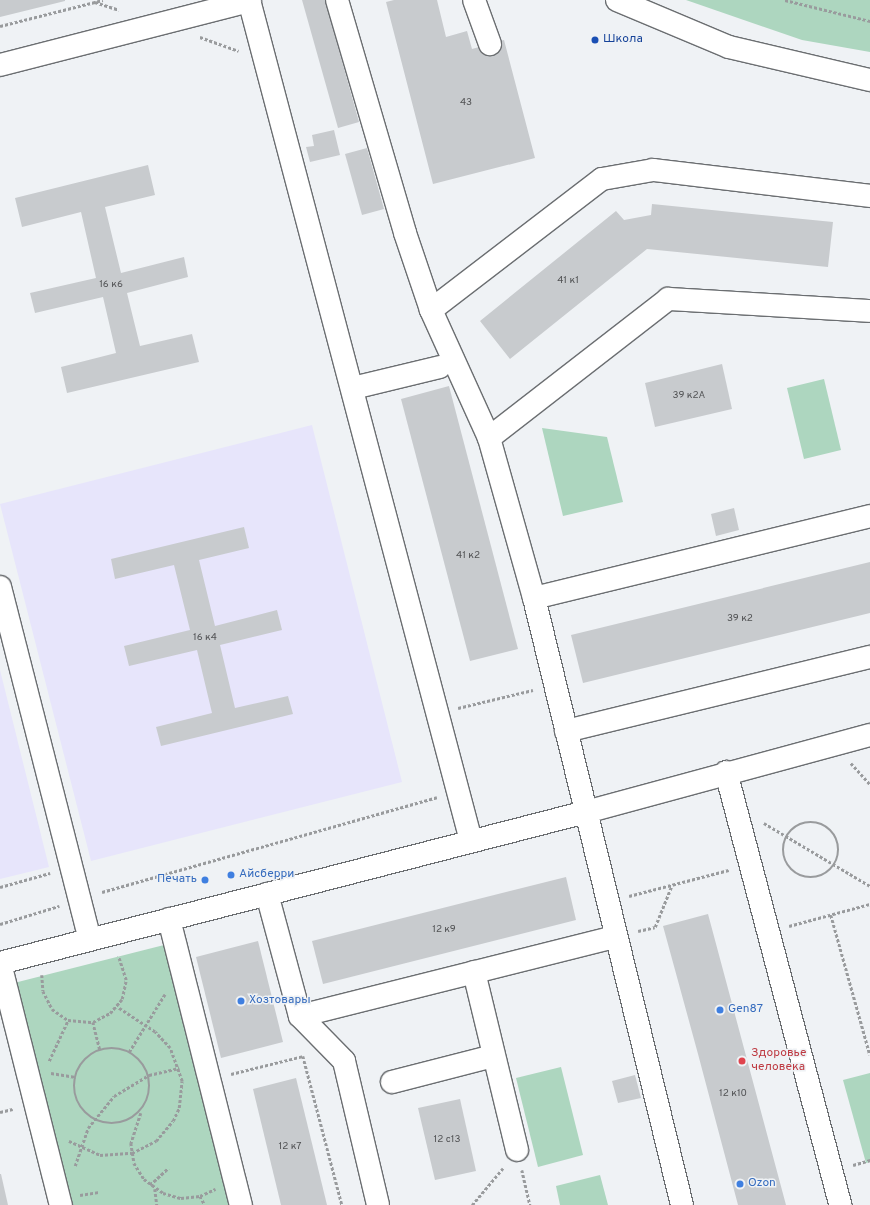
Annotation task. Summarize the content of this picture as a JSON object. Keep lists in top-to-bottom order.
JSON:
{
  "places": [
    "Школа",
    "Айсберри",
    "Печать",
    "Хозтовары",
    "Gen87",
    "Здоровье человека",
    "Ozon"
  ],
  "house_numbers": [
    "43",
    "41 к1",
    "16 к6",
    "39 к2А",
    "41 к2",
    "39 к2",
    "16 к4",
    "12 к9",
    "12 к10",
    "12 с13",
    "12 к7"
  ]
}
